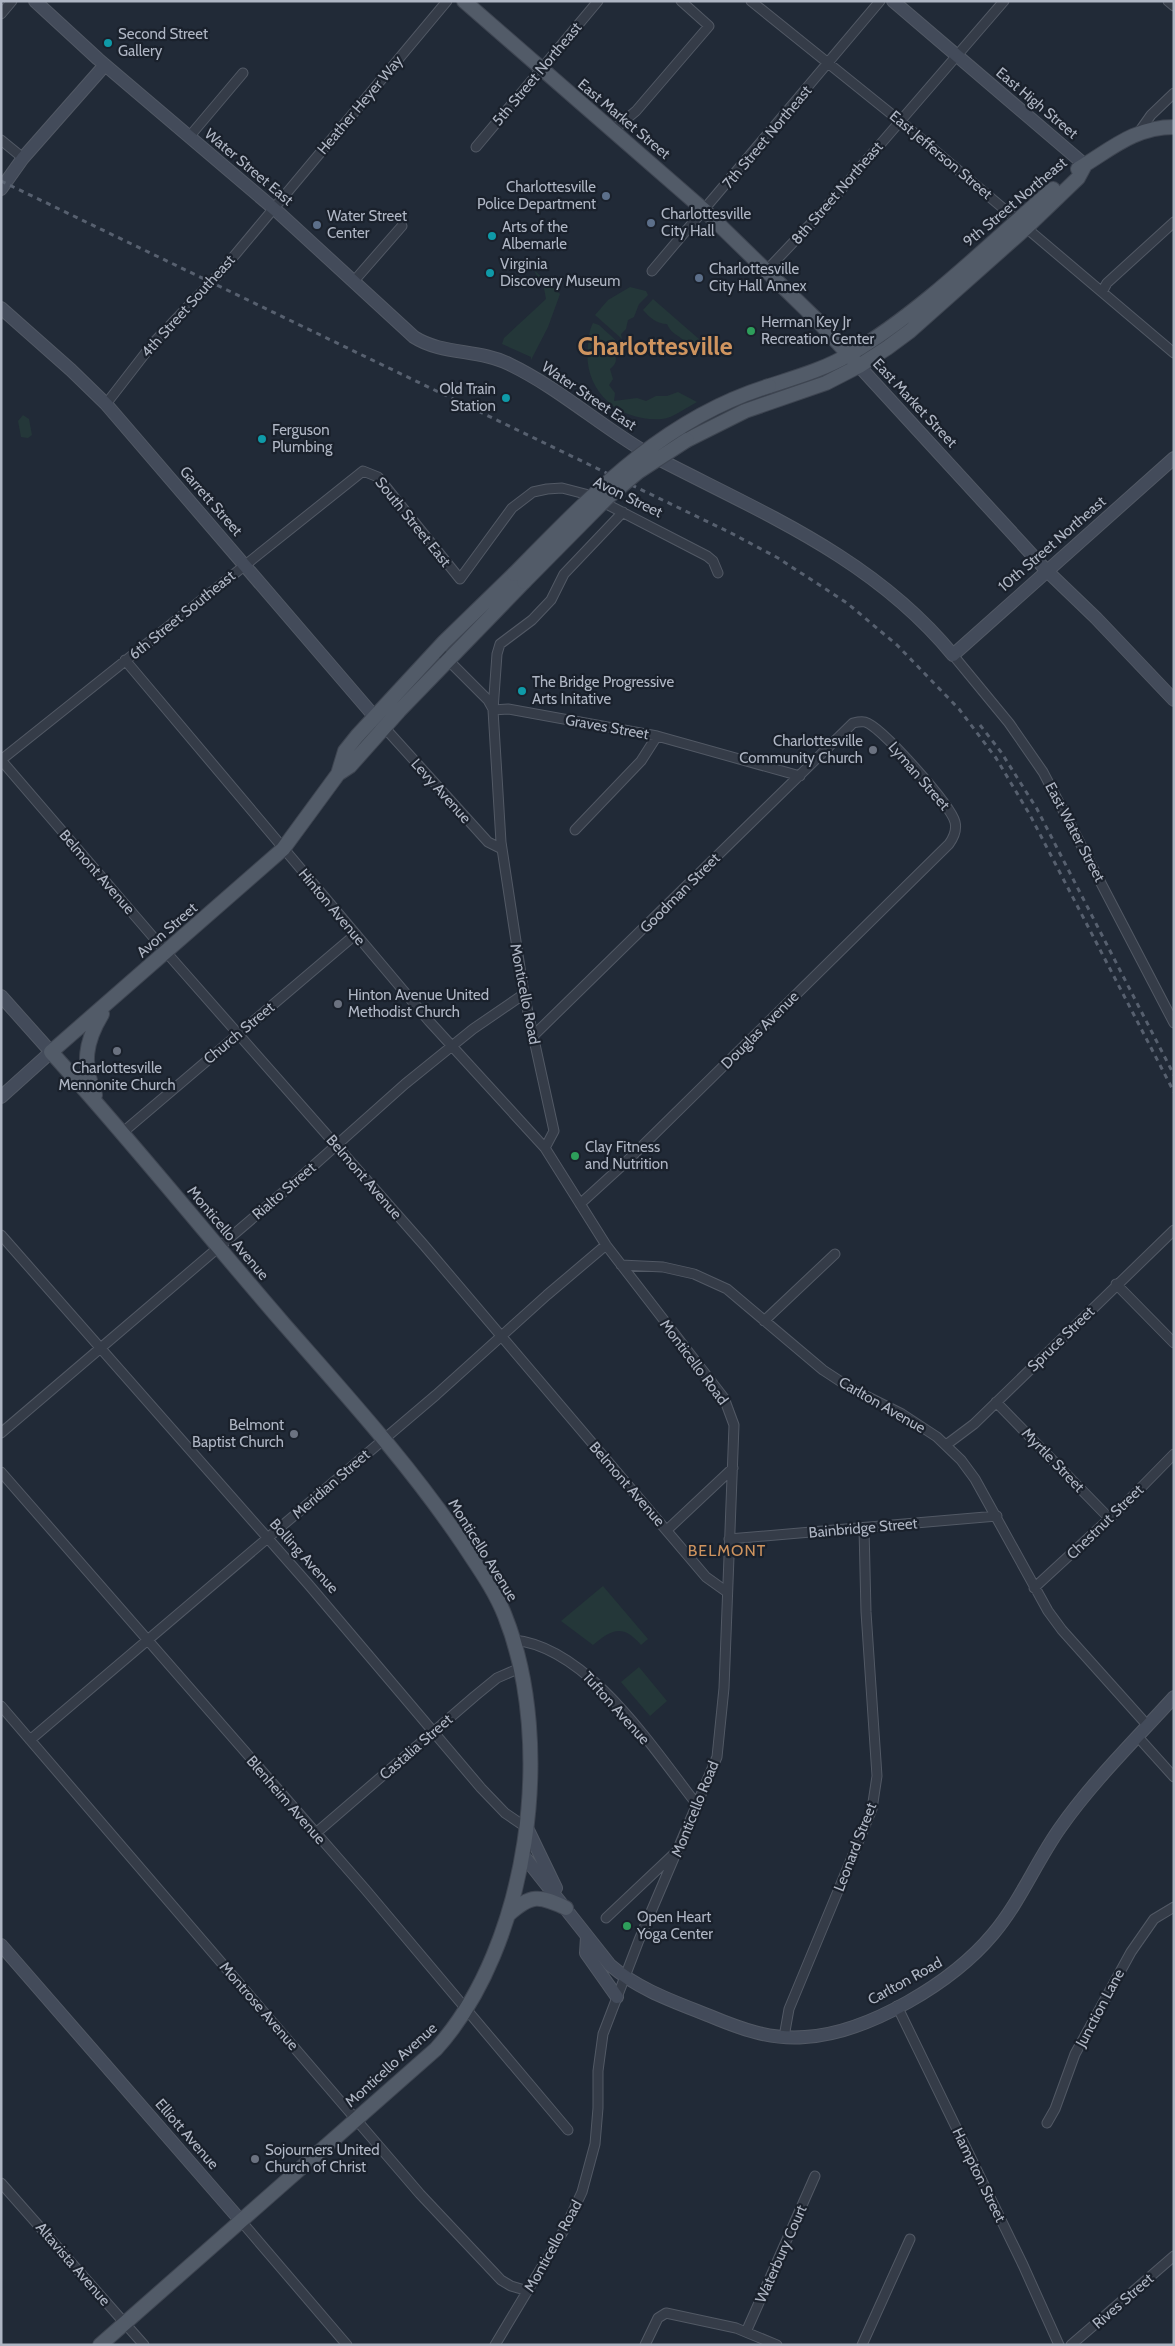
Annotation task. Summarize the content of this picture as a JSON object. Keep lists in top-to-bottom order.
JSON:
{
  "streets": {
    "main road": [
      "East Market Street",
      "9th Street Northeast",
      "Avon Street",
      "Monticello Avenue"
    ],
    "street": [
      "5th Street Northeast",
      "East High Street",
      "Heather Heyer Way",
      "7th Street Northeast",
      "East Jefferson Street",
      "Water Street East",
      "8th Street Northeast",
      "4th Street Southeast",
      "Garrett Street",
      "South Street East",
      "10th Street Northeast",
      "6th Street Southeast",
      "Graves Street",
      "Lyman Street",
      "Levy Avenue",
      "East Water Street",
      "Belmont Avenue",
      "Goodman Street",
      "Hinton Avenue",
      "Monticello Road",
      "Douglas Avenue",
      "Church Street",
      "Rialto Street",
      "Spruce Street",
      "Carlton Avenue",
      "Myrtle Street",
      "Meridian Street",
      "Chestnut Street",
      "Bainbridge Street",
      "Bolling Avenue",
      "Tufton Avenue",
      "Castalia Street",
      "Blenheim Avenue",
      "Leonard Street",
      "Carlton Road",
      "Montrose Avenue",
      "Junction Lane",
      "Elliott Avenue",
      "Hampton Street",
      "Waterbury Court",
      "Altavista Avenue",
      "Rives Street"
    ]
  },
  "crossings": [
    ["5th Street Northeast", "East Market Street"],
    ["East High Street", "8th Street Northeast"],
    ["East High Street", "9th Street Northeast"],
    ["Heather Heyer Way", "Water Street East"],
    ["Heather Heyer Way", "4th Street Southeast"],
    ["East Market Street", "7th Street Northeast"],
    ["East Market Street", "8th Street Northeast"],
    ["East Market Street", "9th Street Northeast"],
    ["East Market Street", "10th Street Northeast"],
    ["7th Street Northeast", "East Jefferson Street"],
    ["East Jefferson Street", "8th Street Northeast"],
    ["East Jefferson Street", "9th Street Northeast"],
    ["Water Street East", "4th Street Southeast"],
    ["Water Street East", "10th Street Northeast"],
    ["Water Street East", "East Water Street"],
    ["9th Street Northeast", "Avon Street"],
    ["4th Street Southeast", "Garrett Street"],
    ["Avon Street", "Garrett Street"],
    ["Avon Street", "South Street East"],
    ["Avon Street", "Levy Avenue"],
    ["Avon Street", "Belmont Avenue"],
    ["Avon Street", "Hinton Avenue"],
    ["Avon Street", "Monticello Road"],
    ["Avon Street", "Monticello Avenue"],
    ["Garrett Street", "6th Street Southeast"],
    ["Garrett Street", "Levy Avenue"],
    ["South Street East", "6th Street Southeast"],
    ["10th Street Northeast", "East Water Street"],
    ["6th Street Southeast", "Belmont Avenue"],
    ["6th Street Southeast", "Hinton Avenue"],
    ["Graves Street", "Goodman Street"],
    ["Graves Street", "Monticello Road"],
    ["Lyman Street", "Goodman Street"],
    ["Lyman Street", "Douglas Avenue"],
    ["Levy Avenue", "Monticello Road"],
    ["Belmont Avenue", "Monticello Road"],
    ["Belmont Avenue", "Church Street"],
    ["Belmont Avenue", "Rialto Street"],
    ["Belmont Avenue", "Meridian Street"],
    ["Goodman Street", "Monticello Road"],
    ["Hinton Avenue", "Monticello Road"],
    ["Hinton Avenue", "Church Street"],
    ["Hinton Avenue", "Rialto Street"],
    ["Monticello Road", "Douglas Avenue"],
    ["Monticello Road", "Rialto Street"],
    ["Monticello Road", "Carlton Avenue"],
    ["Monticello Road", "Meridian Street"],
    ["Monticello Road", "Bainbridge Street"],
    ["Monticello Road", "Bolling Avenue"],
    ["Monticello Road", "Tufton Avenue"],
    ["Monticello Road", "Carlton Road"],
    ["Monticello Road", "Montrose Avenue"],
    ["Church Street", "Monticello Avenue"],
    ["Rialto Street", "Monticello Avenue"],
    ["Rialto Street", "Bolling Avenue"],
    ["Monticello Avenue", "Meridian Street"],
    ["Monticello Avenue", "Bolling Avenue"],
    ["Monticello Avenue", "Tufton Avenue"],
    ["Monticello Avenue", "Castalia Street"],
    ["Monticello Avenue", "Blenheim Avenue"],
    ["Monticello Avenue", "Montrose Avenue"],
    ["Monticello Avenue", "Elliott Avenue"],
    ["Monticello Avenue", "Altavista Avenue"],
    ["Spruce Street", "Carlton Avenue"],
    ["Spruce Street", "Myrtle Street"],
    ["Carlton Avenue", "Chestnut Street"],
    ["Carlton Avenue", "Bainbridge Street"],
    ["Carlton Avenue", "Carlton Road"],
    ["Myrtle Street", "Chestnut Street"],
    ["Meridian Street", "Bolling Avenue"],
    ["Meridian Street", "Blenheim Avenue"],
    ["Meridian Street", "Montrose Avenue"],
    ["Bainbridge Street", "Leonard Street"],
    ["Bolling Avenue", "Castalia Street"],
    ["Bolling Avenue", "Carlton Road"],
    ["Castalia Street", "Blenheim Avenue"],
    ["Leonard Street", "Carlton Road"],
    ["Carlton Road", "Hampton Street"]
  ],
  "districts": ["Charlottesville", "BELMONT"],
  "places": [
    "Second Street Gallery",
    "Charlottesville Police Department",
    "Charlottesville City Hall",
    "Water Street Center",
    "Arts of the Albemarle",
    "Virginia Discovery Museum",
    "Charlottesville City Hall Annex",
    "Herman Key Jr Recreation Center",
    "Old Train Station",
    "Ferguson Plumbing",
    "The Bridge Progressive Arts Initative",
    "Charlottesville Community Church",
    "Hinton Avenue United Methodist Church",
    "Charlottesville Mennonite Church",
    "Clay Fitness and Nutrition",
    "Belmont Baptist Church",
    "Open Heart Yoga Center",
    "Sojourners United Church of Christ"
  ]
}
